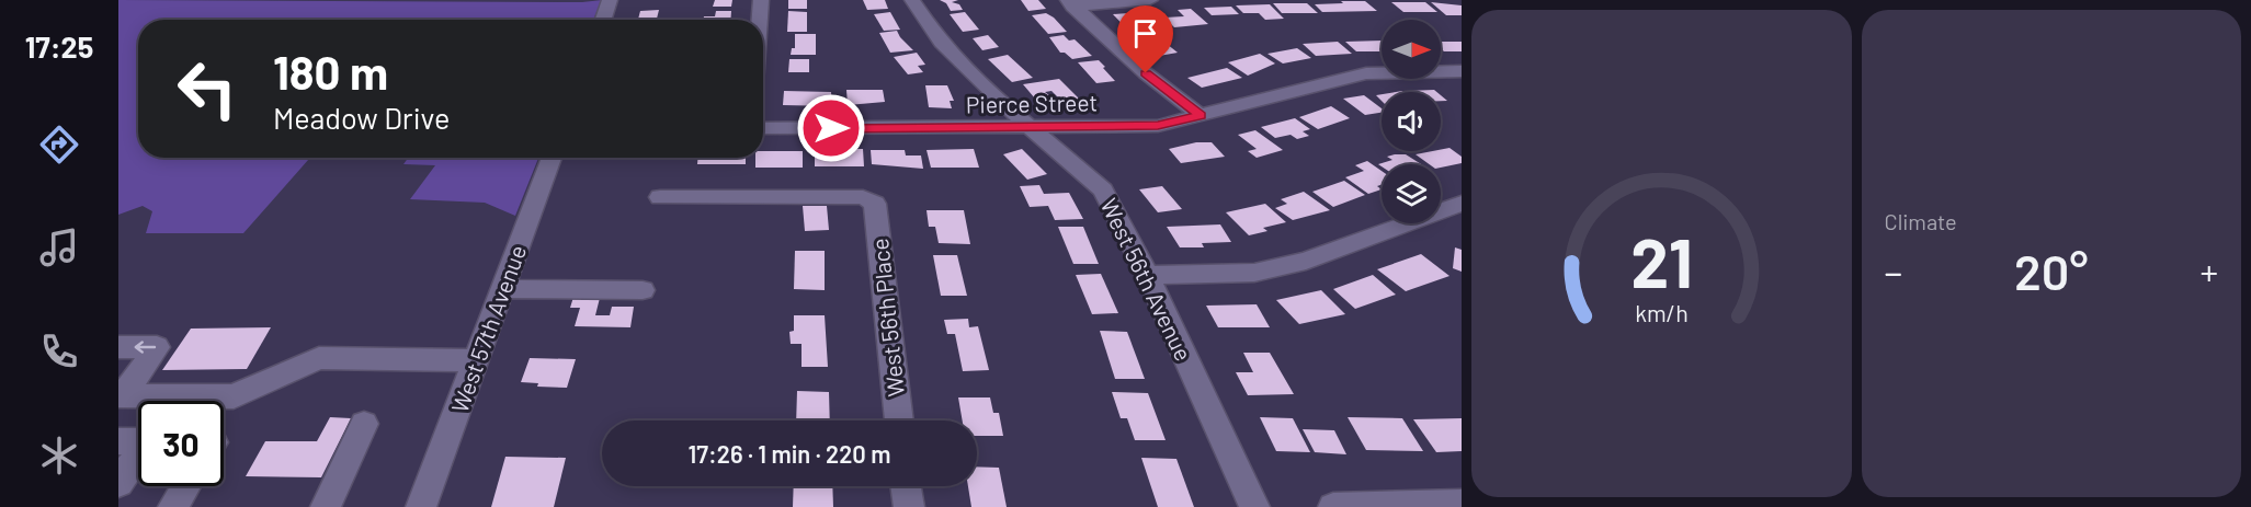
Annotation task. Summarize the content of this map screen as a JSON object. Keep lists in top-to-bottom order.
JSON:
{
  "streets": {
    "street": [
      "Pierce Street",
      "West 56th Avenue",
      "West 56th Place",
      "West 57th Avenue"
    ]
  },
  "crossings": [
    ["Pierce Street", "West 56th Avenue"]
  ],
  "north": "right",
  "page": {
    "tabs": "17:25",
    "tile": "Climate",
    "turn": ["180 m", "Meadow Drive"],
    "heat": ["−", "20°", "+"],
    "limit": "30",
    "trip": "17:26 · 1 min · 220 m",
    "gauge": ["21", "km/h"]
  }
}
